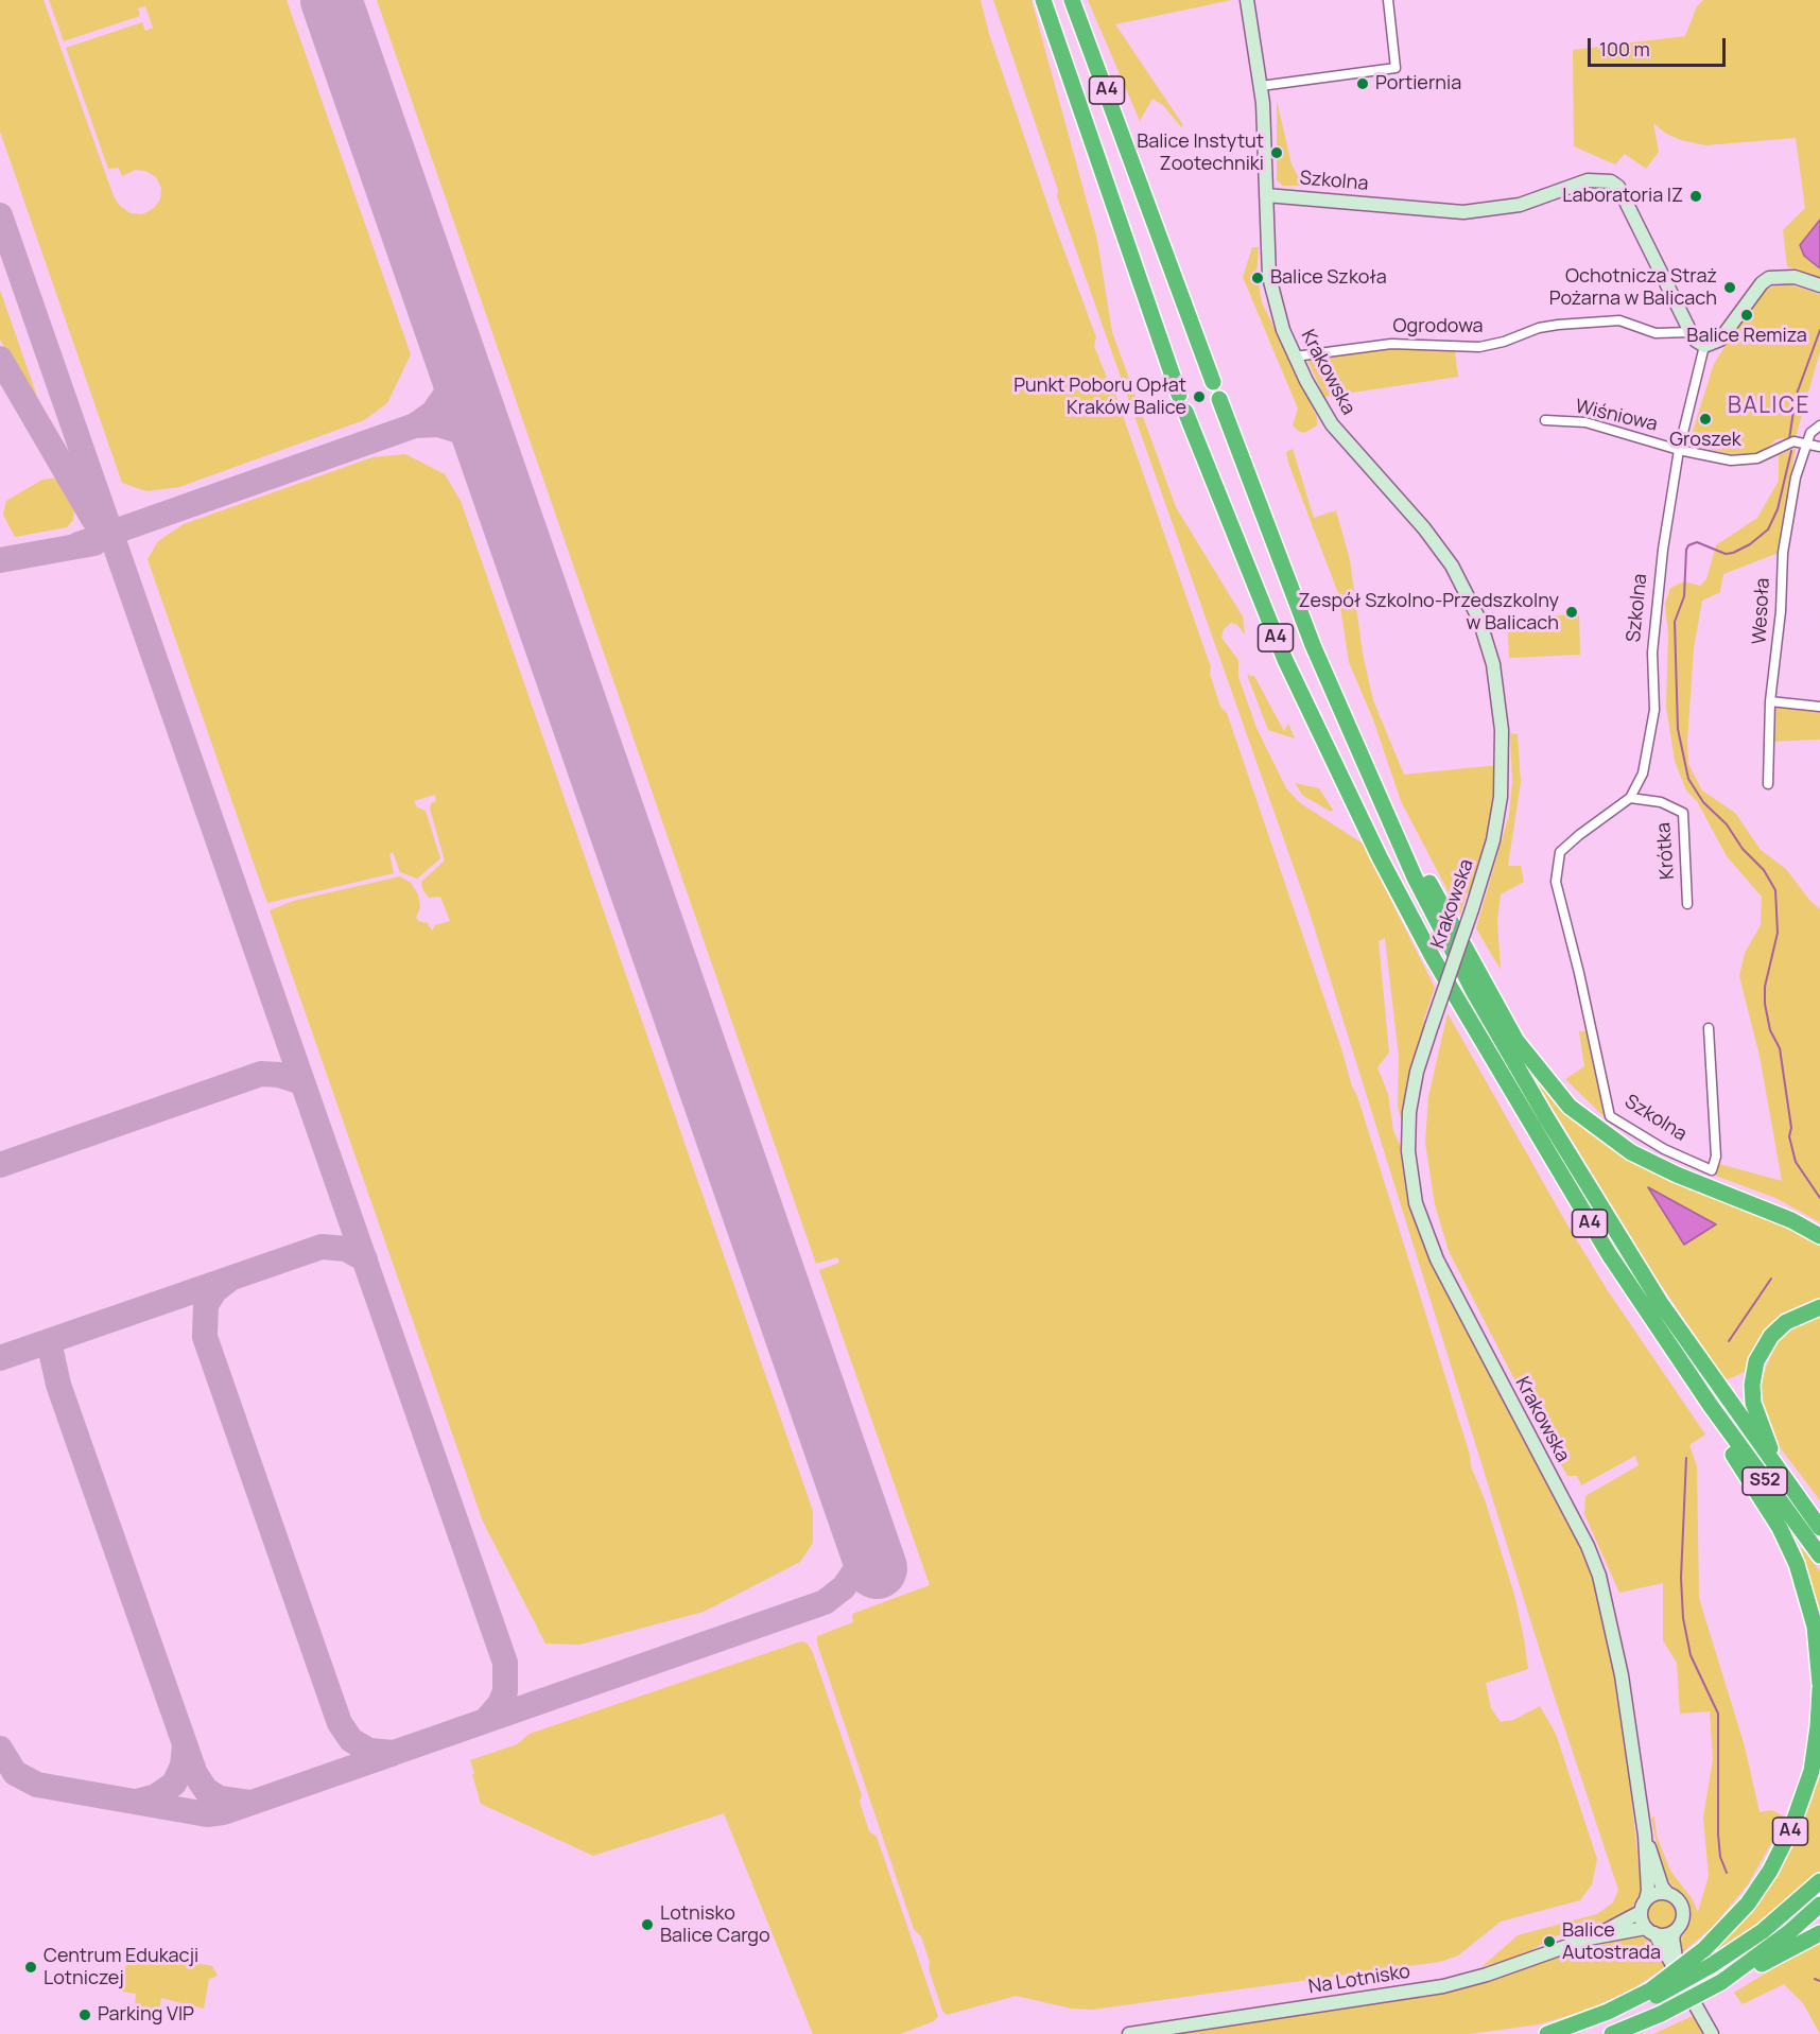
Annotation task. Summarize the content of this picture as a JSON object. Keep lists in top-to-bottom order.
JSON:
{
  "streets": {
    "highway": ["A4", "S52"],
    "street": [
      "Szkolna",
      "Ogrodowa",
      "Krakowska",
      "Wiśniowa",
      "Wesoła",
      "Krótka",
      "Na Lotnisko"
    ]
  },
  "crossings": [
    ["A4", "S52"],
    ["Szkolna", "Ogrodowa"],
    ["Szkolna", "Krakowska"],
    ["Szkolna", "Wiśniowa"],
    ["Szkolna", "Krótka"],
    ["Ogrodowa", "Krakowska"],
    ["Krakowska", "Na Lotnisko"],
    ["Wiśniowa", "Wesoła"]
  ],
  "districts": ["BALICE"],
  "places": [
    "Portiernia",
    "Balice Instytut Zootechniki",
    "Laboratoria IZ",
    "Balice Szkoła",
    "Ochotnicza Straż Pożarna w Balicach",
    "Balice Remiza",
    "Punkt Poboru Opłat Kraków Balice",
    "Groszek",
    "Zespół Szkolno-Przedszkolny w Balicach",
    "Lotnisko Balice Cargo",
    "Balice Autostrada",
    "Centrum Edukacji Lotniczej",
    "Parking VIP"
  ],
  "scale_bar": "100 m"
}
